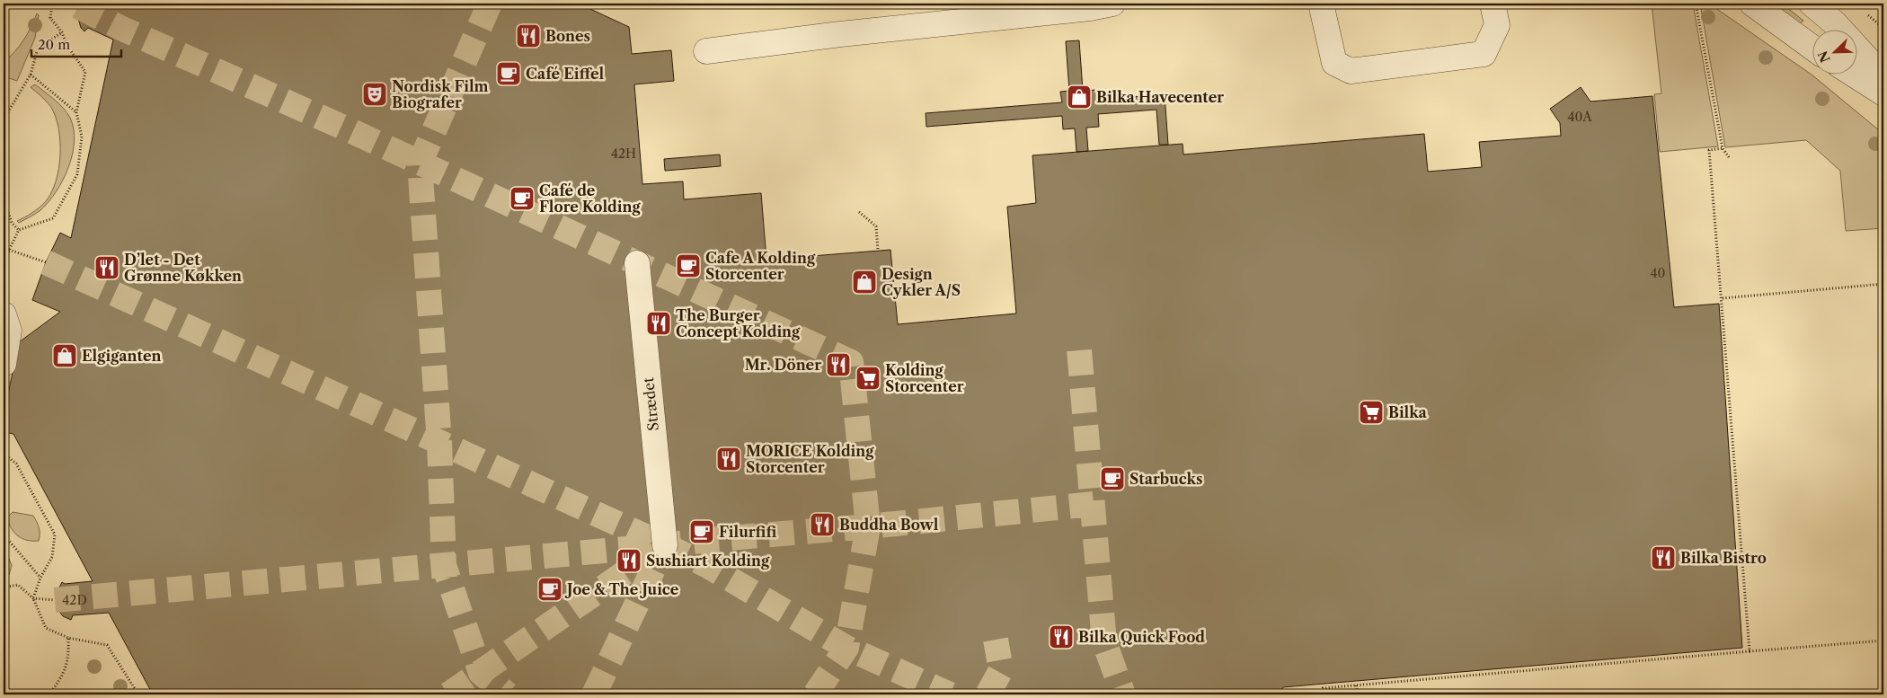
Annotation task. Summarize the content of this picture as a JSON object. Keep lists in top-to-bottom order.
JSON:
{
  "streets": {
    "street": ["Strædet"]
  },
  "places": {
    "restaurant": [
      "Bones",
      "D’let - Det Grønne Køkken",
      "The Burger Concept Kolding",
      "Mr. Döner",
      "MORICE Kolding Storcenter",
      "Buddha Bowl",
      "Bilka Bistro",
      "Sushiart Kolding",
      "Bilka Quick Food"
    ],
    "cafe": [
      "Café Eiffel",
      "Café de Flore Kolding",
      "Cafe A Kolding Storcenter",
      "Starbucks",
      "Filurfifi",
      "Joe & The Juice"
    ],
    "theatre": ["Nordisk Film Biografer"],
    "shop": ["Bilka Havecenter", "Design Cykler A/S", "Elgiganten"],
    "supermarket": ["Kolding Storcenter", "Bilka"]
  },
  "house_numbers": [
    "40A",
    "42H",
    "40",
    "42D"
  ],
  "scale_bar": "20 m",
  "north": "bottom left"
}
